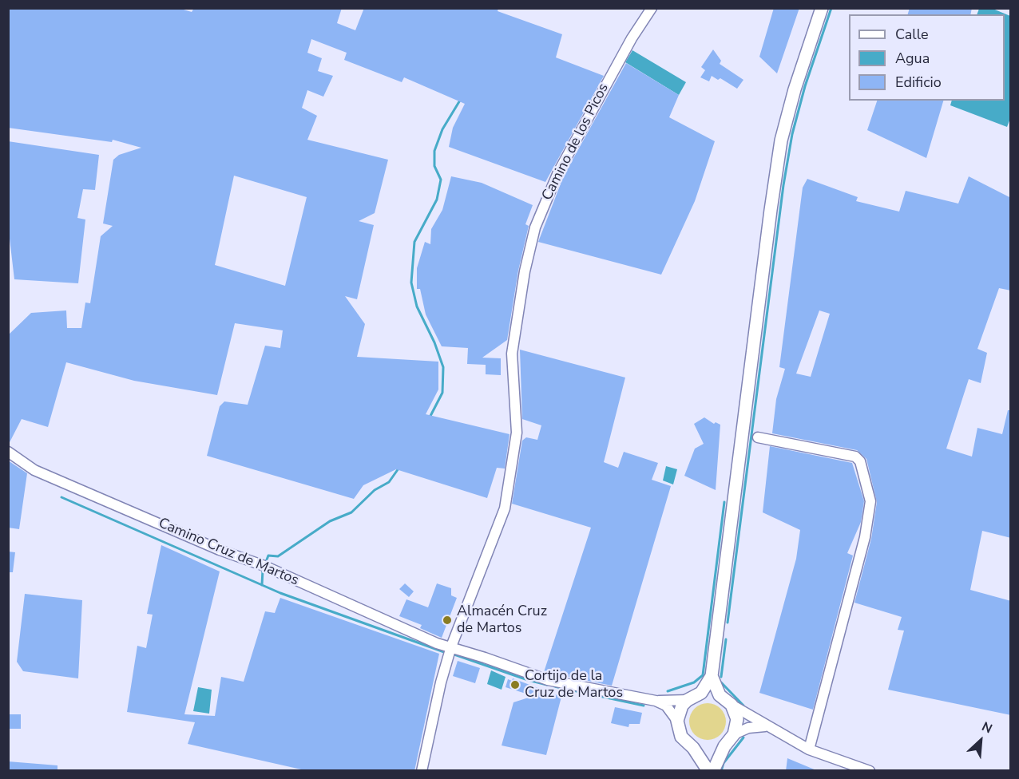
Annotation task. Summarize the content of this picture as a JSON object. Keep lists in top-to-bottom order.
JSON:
{
  "streets": {
    "street": ["Camino de los Picos", "Camino Cruz de Martos"]
  },
  "crossings": [
    ["Camino de los Picos", "Camino Cruz de Martos"]
  ],
  "places": ["Almacén Cruz de Martos", "Cortijo de la Cruz de Martos"],
  "legend": ["Calle", "Agua", "Edificio"],
  "north": "top right"
}
